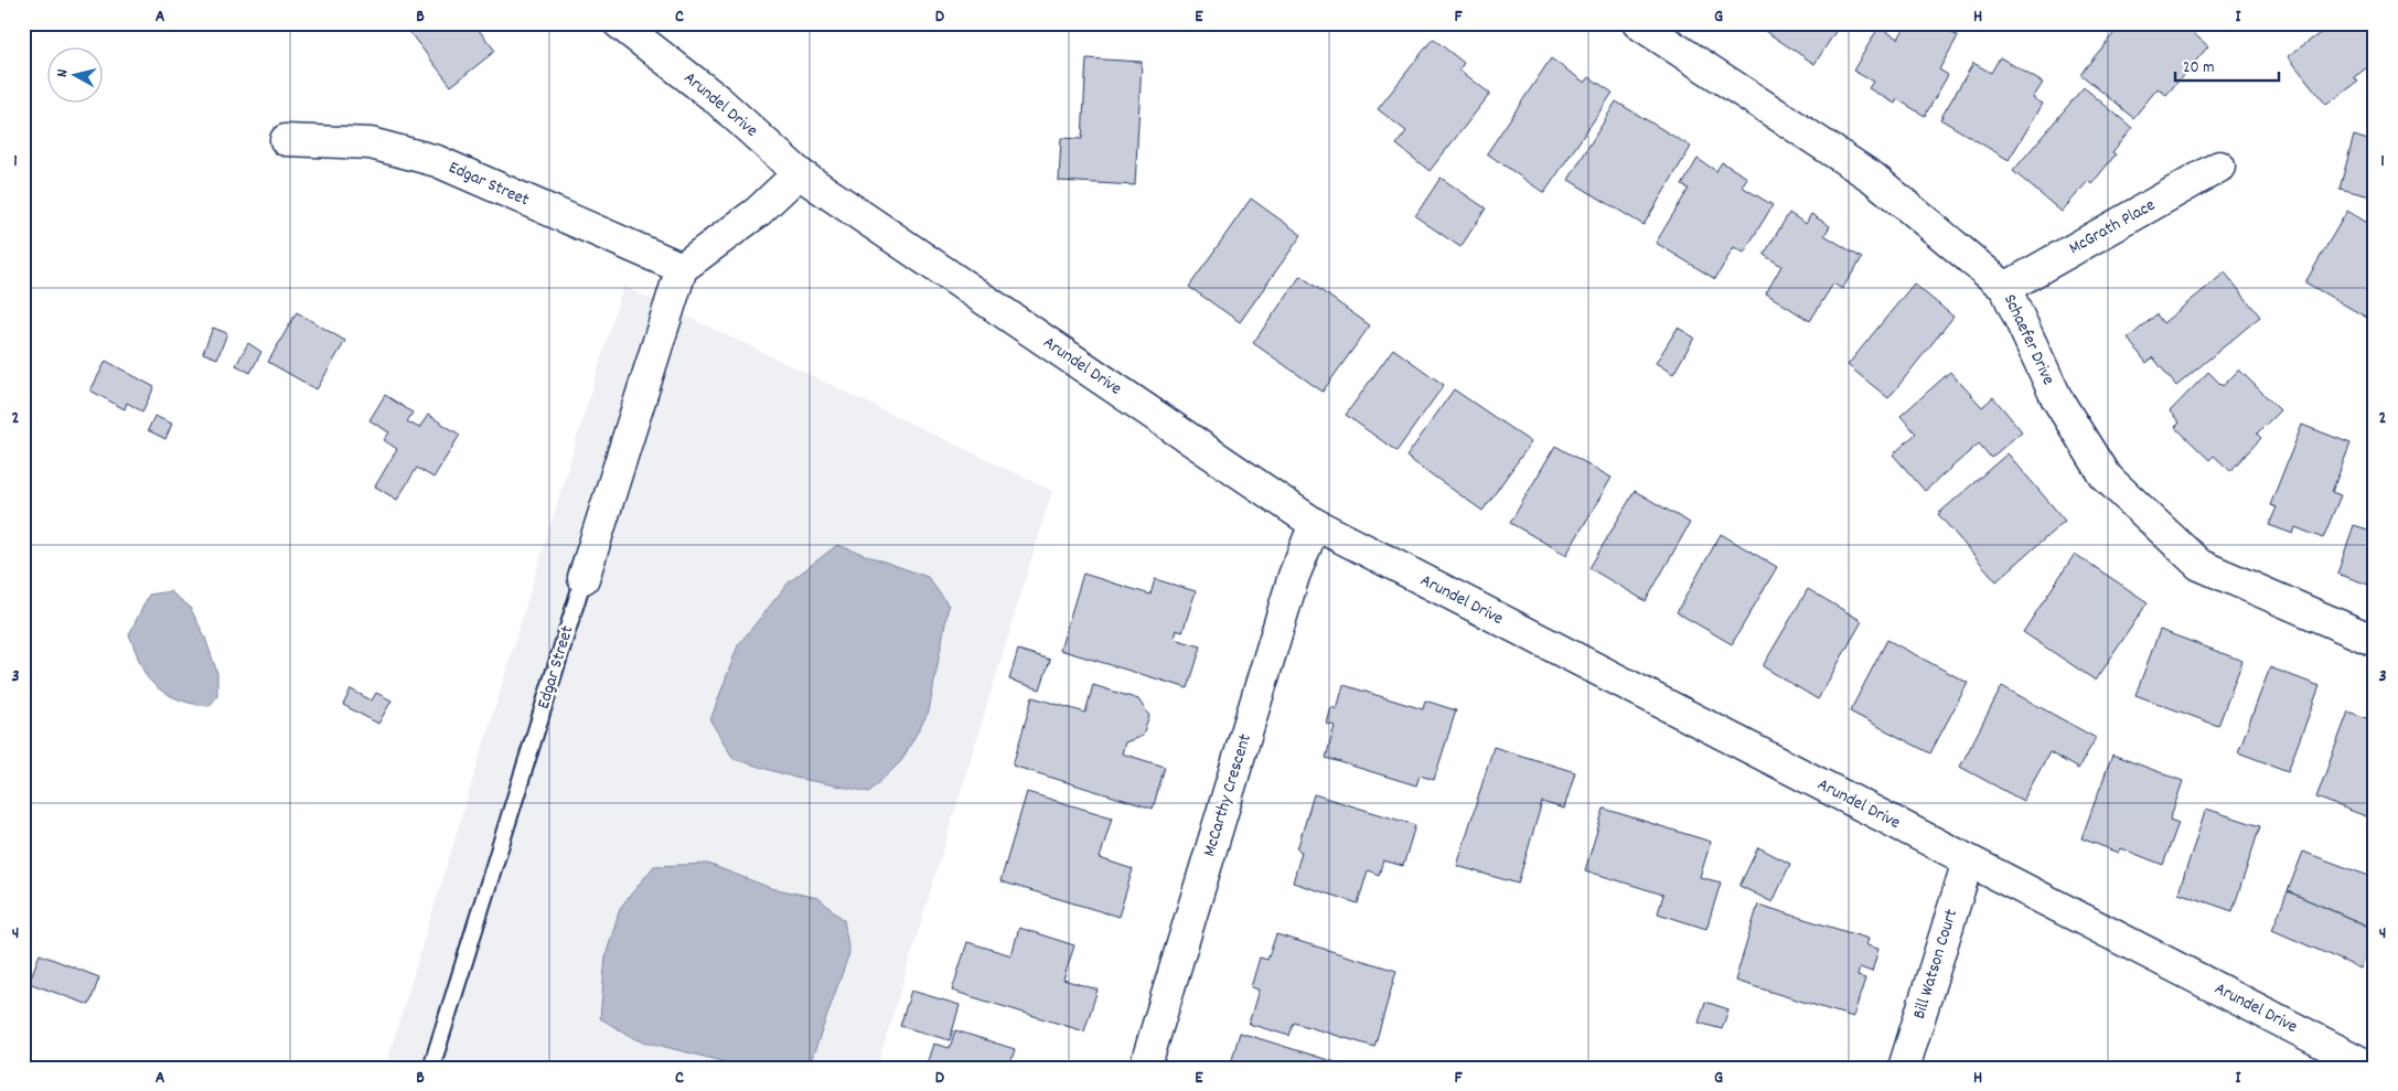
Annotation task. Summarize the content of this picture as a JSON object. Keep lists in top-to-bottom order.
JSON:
{
  "streets": {
    "street": [
      "Arundel Drive",
      "Edgar Street",
      "McGrath Place",
      "Schaefer Drive",
      "McCarthy Crescent",
      "Bill Watson Court"
    ]
  },
  "crossings": [
    ["Arundel Drive", "McCarthy Crescent"],
    ["Arundel Drive", "Bill Watson Court"],
    ["McGrath Place", "Schaefer Drive"]
  ],
  "scale_bar": "20 m",
  "north": "left",
  "grid": {
    "columns": [
      "A",
      "B",
      "C",
      "D",
      "E",
      "F",
      "G",
      "H",
      "I"
    ],
    "rows": [
      "1",
      "2",
      "3",
      "4"
    ]
  }
}
